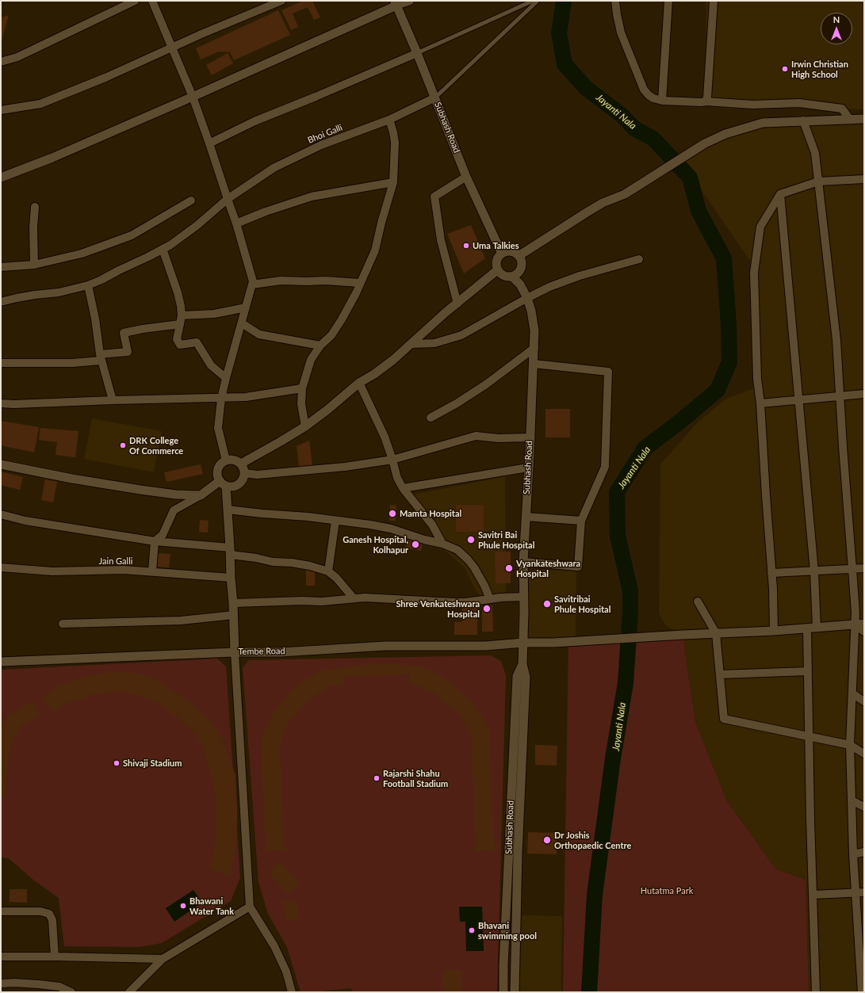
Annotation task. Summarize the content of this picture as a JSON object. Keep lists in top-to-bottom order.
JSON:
{
  "streets": {
    "main road": ["Subhash Road", "Tembe Road"],
    "street": ["Bhoi Galli", "Jain Galli"]
  },
  "crossings": [
    ["Subhash Road", "Bhoi Galli"],
    ["Subhash Road", "Tembe Road"]
  ],
  "water": ["Jayanti Nala"],
  "parks": ["Hutatma Park"],
  "places": [
    "Irwin Christian High School",
    "Uma Talkies",
    "DRK College Of Commerce",
    "Mamta Hospital",
    "Savitri Bai Phule Hospital",
    "Ganesh Hospital, Kolhapur",
    "Vyankateshwara Hospital",
    "Savitribai Phule Hospital",
    "Shree Venkateshwara Hospital",
    "Shivaji Stadium",
    "Rajarshi Shahu Football Stadium",
    "Dr Joshis Orthopaedic Centre",
    "Bhawani Water Tank",
    "Bhavani swimming pool"
  ],
  "north": "top"
}
